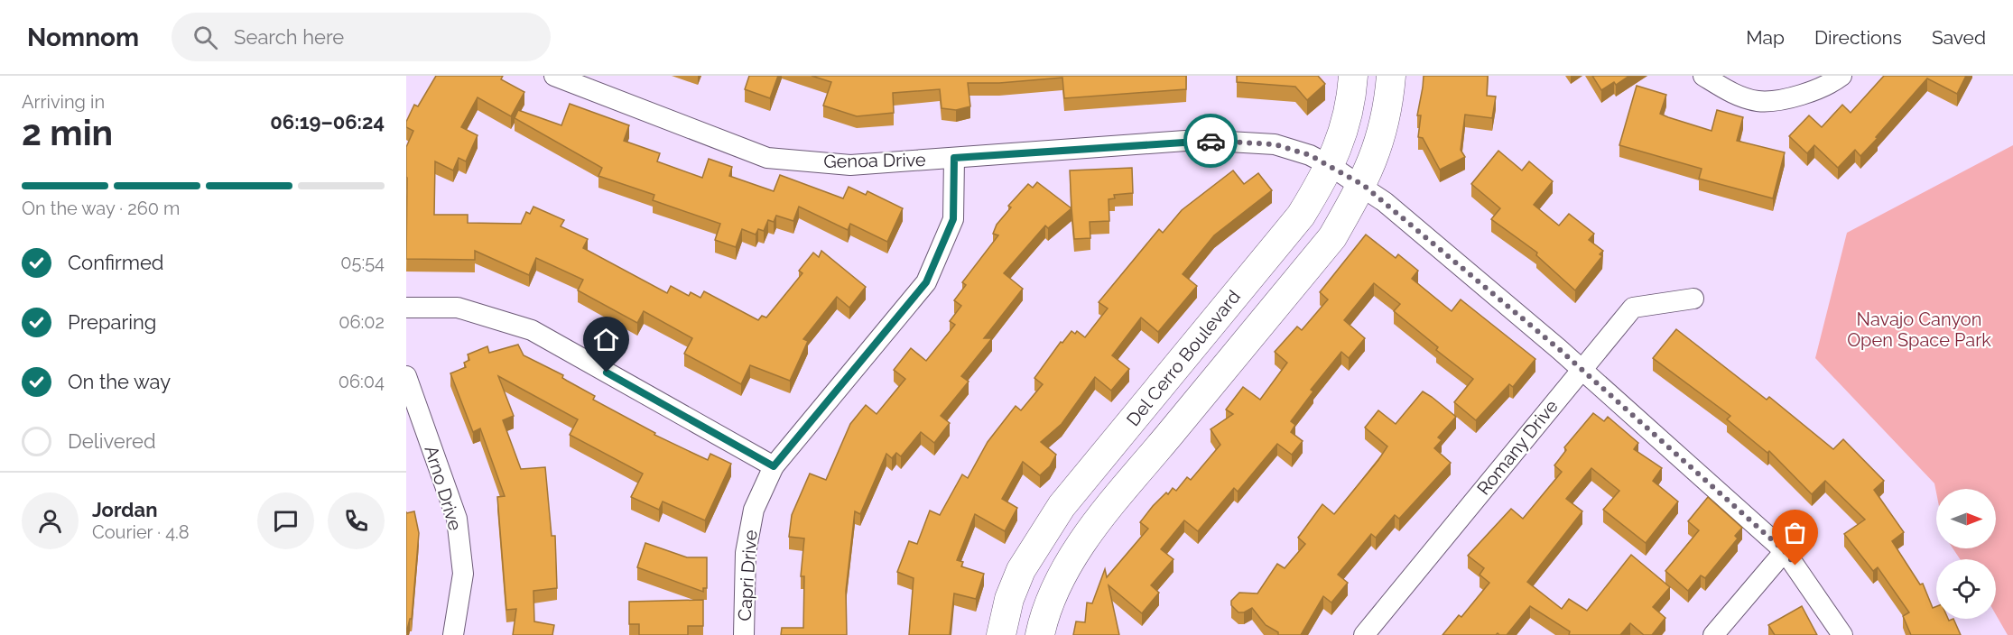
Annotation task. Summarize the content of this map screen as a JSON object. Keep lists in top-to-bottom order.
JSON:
{
  "streets": {
    "street": [
      "Genoa Drive",
      "Del Cerro Boulevard",
      "Romany Drive",
      "Arno Drive",
      "Capri Drive"
    ]
  },
  "crossings": [
    ["Genoa Drive", "Del Cerro Boulevard"],
    ["Genoa Drive", "Romany Drive"],
    ["Genoa Drive", "Capri Drive"]
  ],
  "parks": ["Navajo Canyon Open Space Park"],
  "north": "right",
  "page": {
    "header": "Nomnom",
    "search": "Search here",
    "nav": ["Map", "Directions", "Saved"],
    "heading": ["2 min", "Arriving in", "06:19–06:24"],
    "panel": ["Jordan", "Courier · 4.8"],
    "bar": "On the way · 260 m",
    "list": [
      ["Confirmed", "05:54"],
      ["Preparing", "06:02"],
      ["On the way", "06:04"],
      "Delivered"
    ]
  }
}
